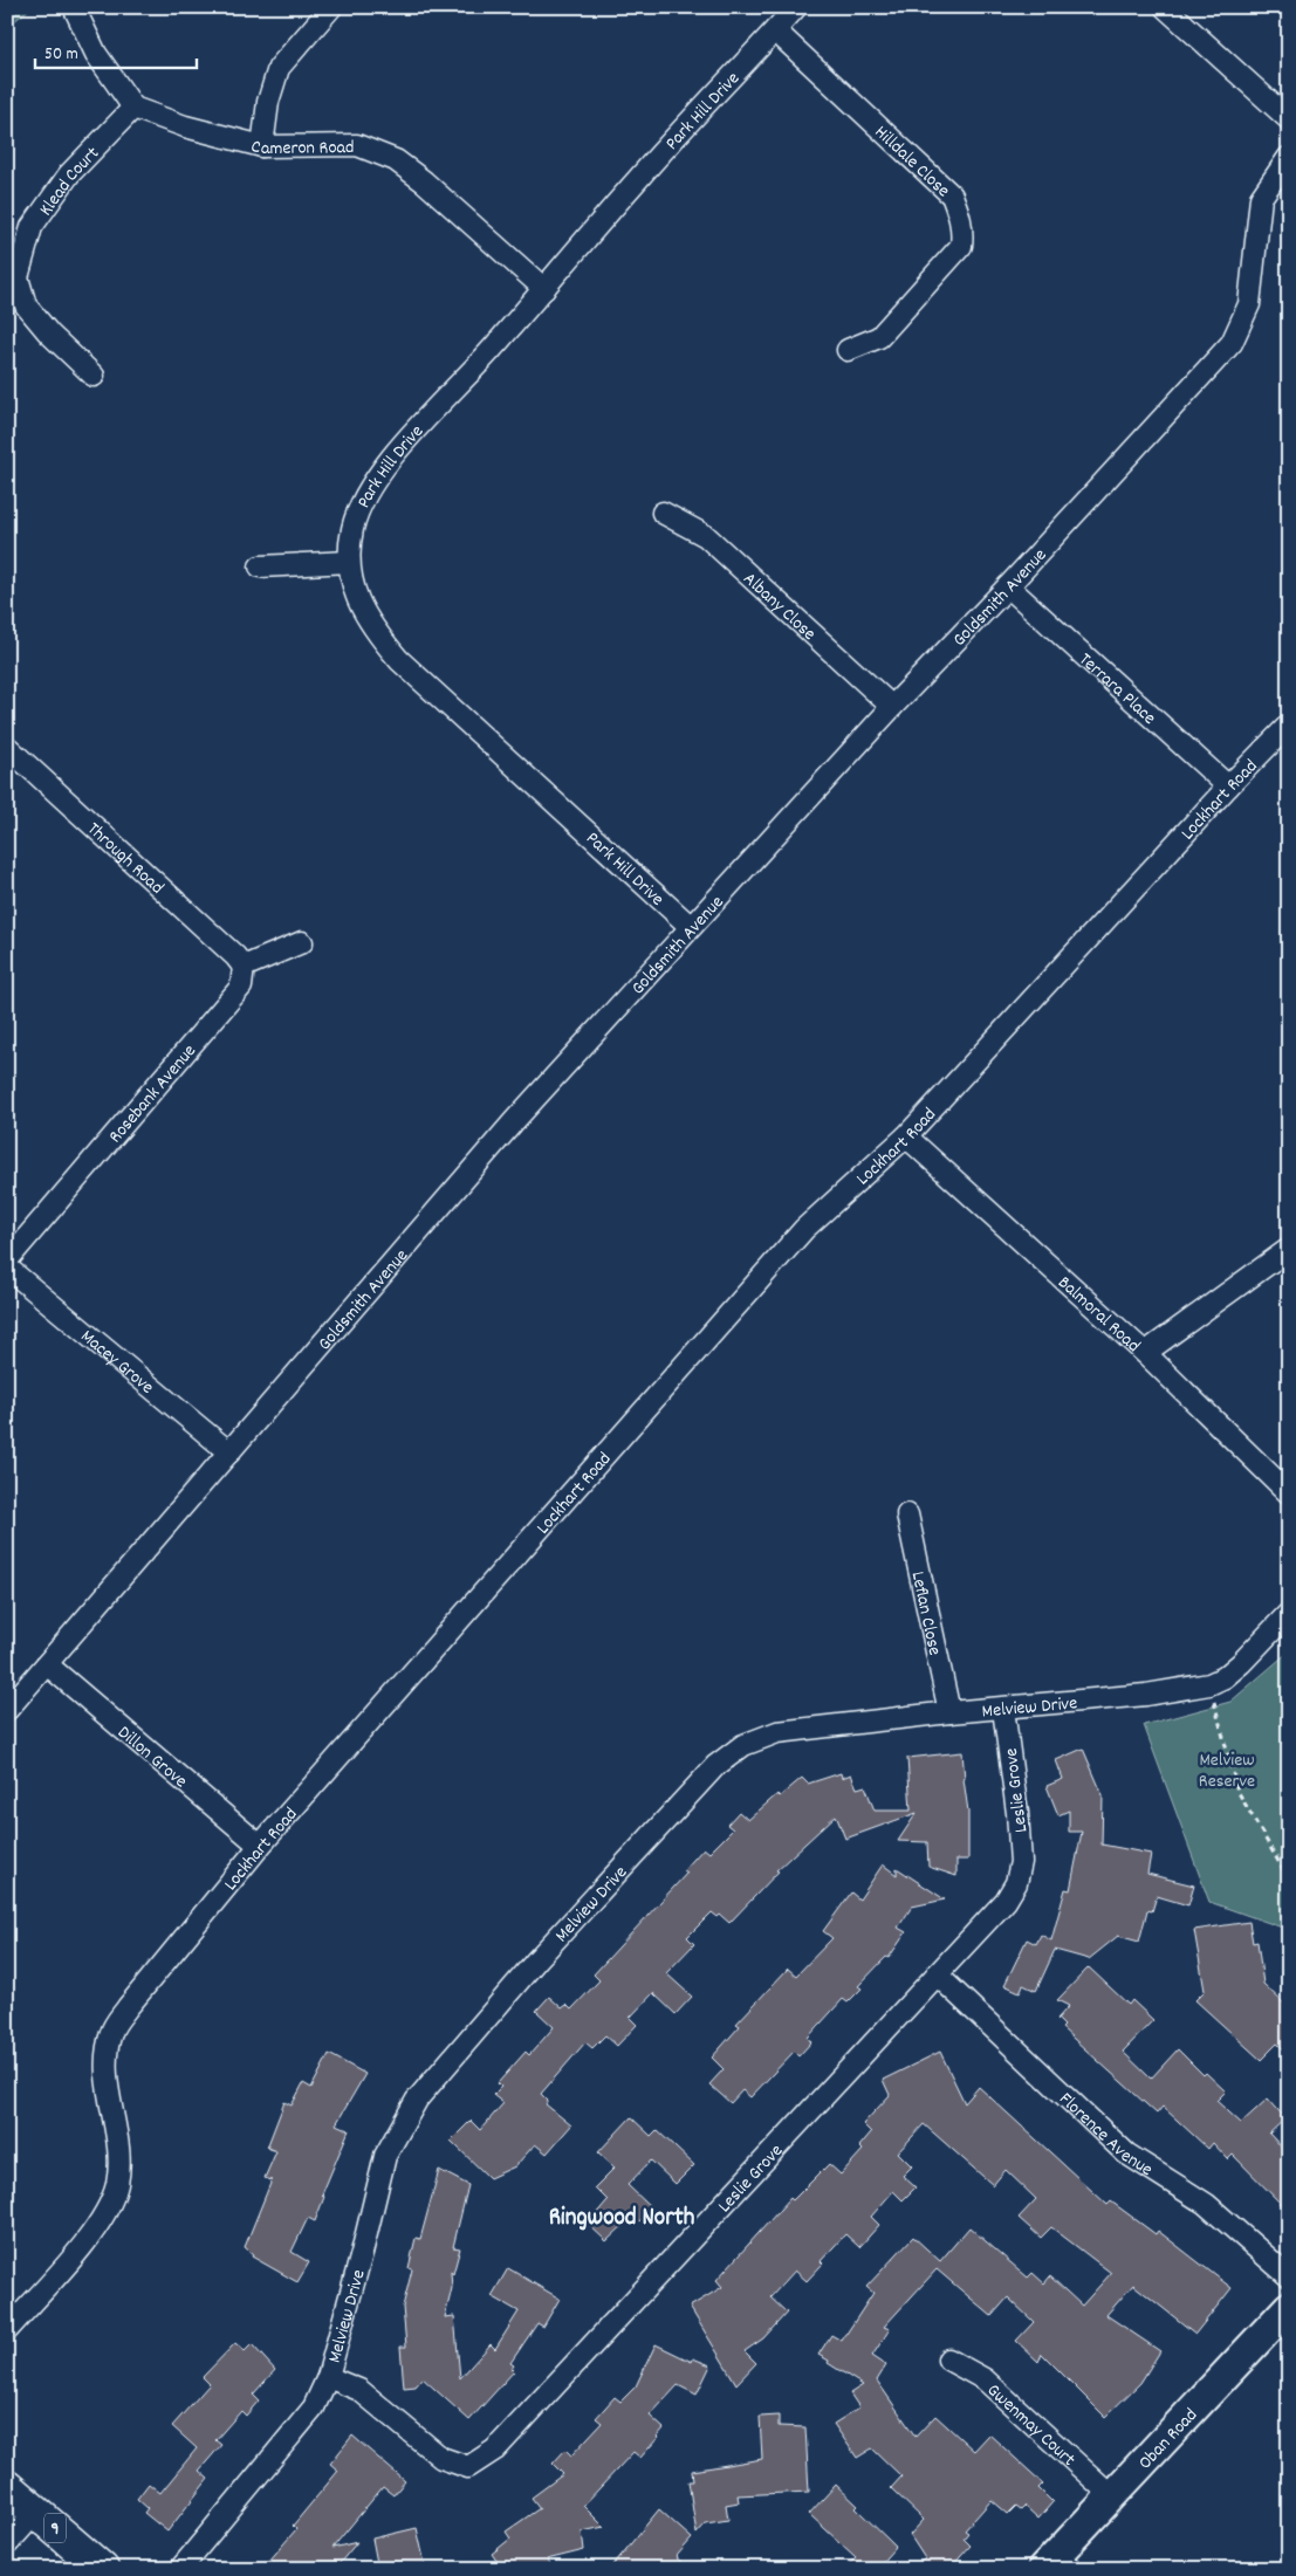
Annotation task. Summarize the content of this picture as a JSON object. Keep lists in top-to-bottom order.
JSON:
{
  "streets": {
    "main road": ["9"],
    "street": [
      "Park Hill Drive",
      "Cameron Road",
      "Hilldale Close",
      "Klead Court",
      "Goldsmith Avenue",
      "Albany Close",
      "Terrara Place",
      "Lockhart Road",
      "Through Road",
      "Rosebank Avenue",
      "Balmoral Road",
      "Macey Grove",
      "Leflan Close",
      "Melview Drive",
      "Dillon Grove",
      "Leslie Grove",
      "Florence Avenue",
      "Gwenmay Court",
      "Oban Road"
    ]
  },
  "crossings": [
    ["Park Hill Drive", "Cameron Road"],
    ["Park Hill Drive", "Hilldale Close"],
    ["Park Hill Drive", "Goldsmith Avenue"],
    ["Cameron Road", "Klead Court"],
    ["Goldsmith Avenue", "Albany Close"],
    ["Goldsmith Avenue", "Terrara Place"],
    ["Goldsmith Avenue", "Macey Grove"],
    ["Goldsmith Avenue", "Dillon Grove"],
    ["Terrara Place", "Lockhart Road"],
    ["Lockhart Road", "Balmoral Road"],
    ["Lockhart Road", "Dillon Grove"],
    ["Through Road", "Rosebank Avenue"],
    ["Leflan Close", "Melview Drive"],
    ["Melview Drive", "Leslie Grove"],
    ["Leslie Grove", "Florence Avenue"],
    ["Gwenmay Court", "Oban Road"]
  ],
  "districts": ["Ringwood North"],
  "parks": ["Melview Reserve"],
  "scale_bar": "50 m"
}
